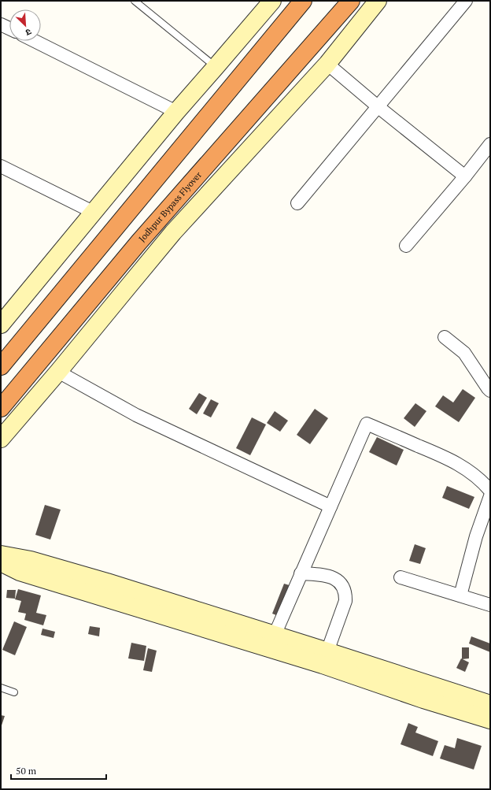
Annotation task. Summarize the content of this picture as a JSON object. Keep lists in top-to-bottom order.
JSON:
{
  "streets": {
    "highway": ["Jodhpur Bypass Flyover"]
  },
  "scale_bar": "50 m",
  "north": "bottom right"
}
